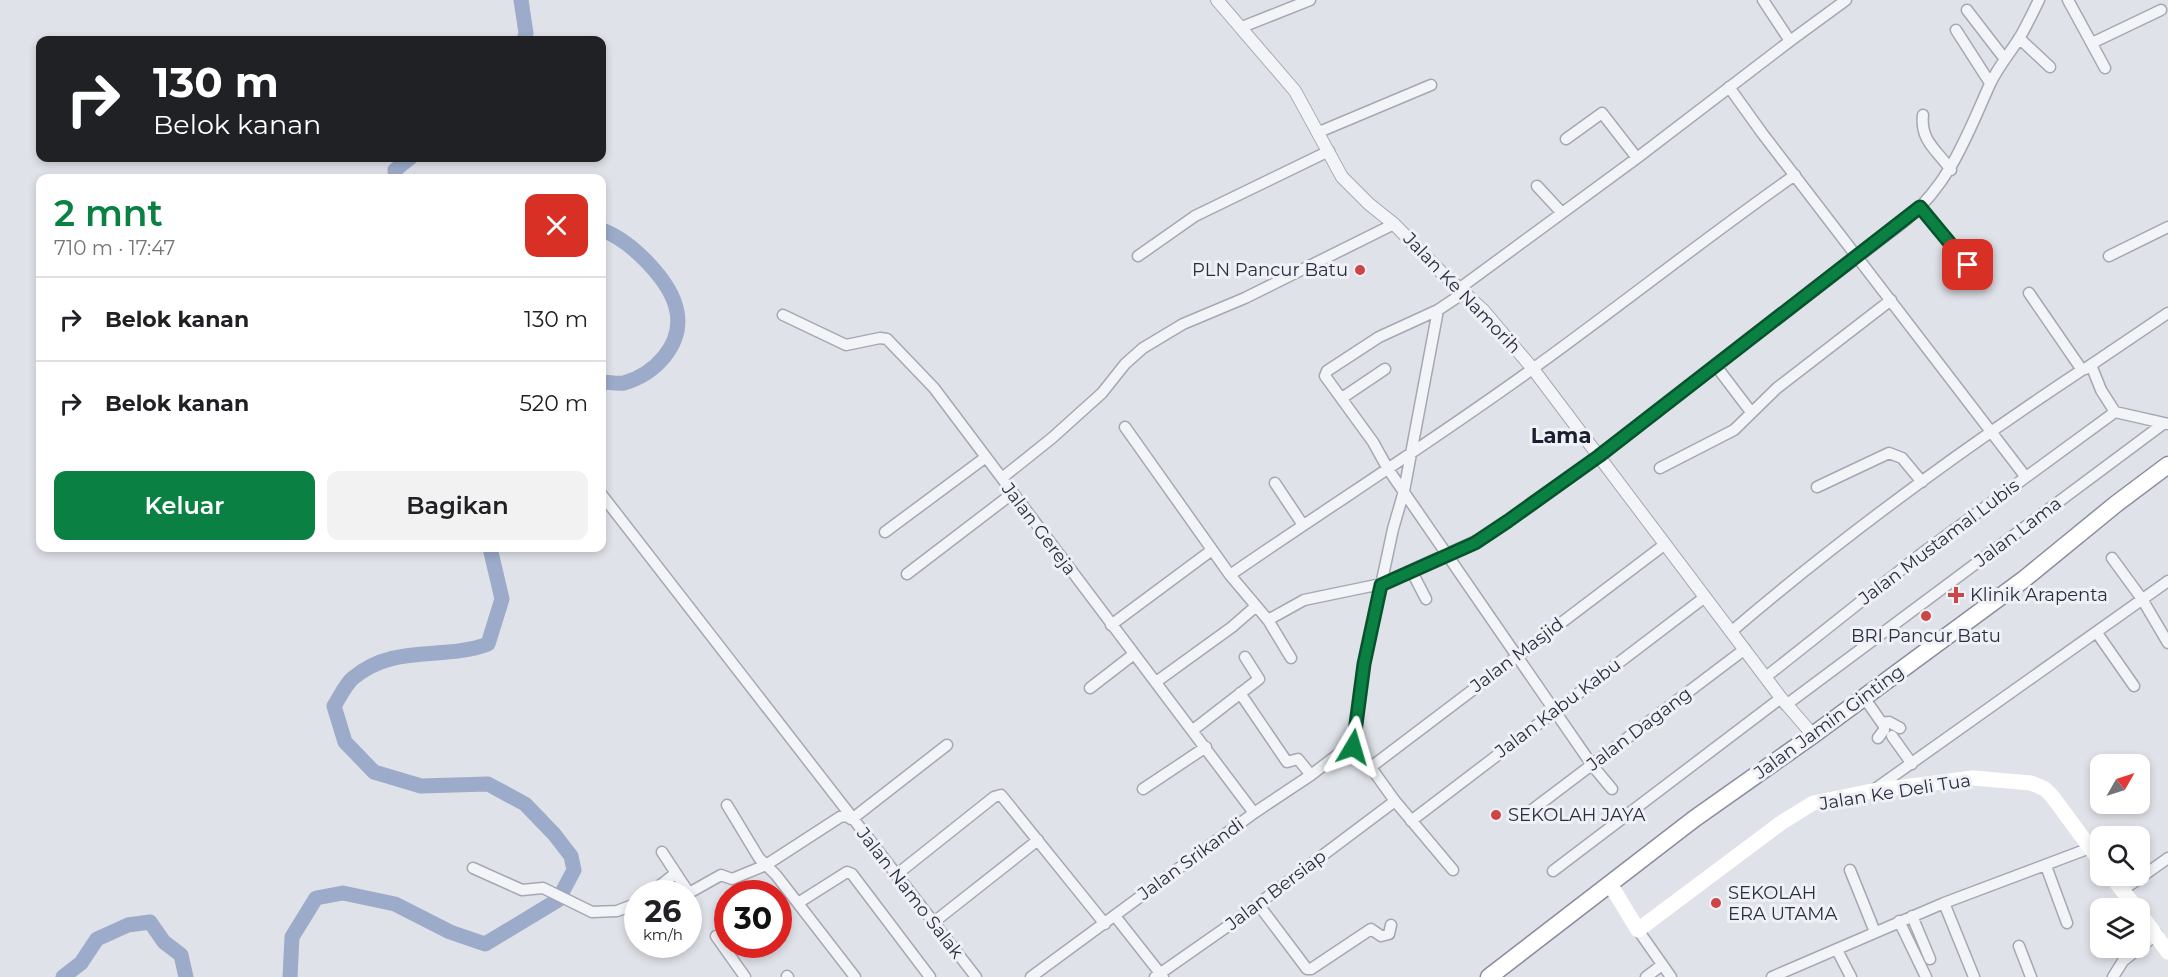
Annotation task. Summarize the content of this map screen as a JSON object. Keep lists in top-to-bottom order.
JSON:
{
  "streets": {
    "highway": ["Jalan Jamin Ginting"],
    "main road": ["Jalan Ke Deli Tua"],
    "street": [
      "Jalan Ke Namorih",
      "Jalan Gereja",
      "Jalan Lama",
      "Jalan Mustamal Lubis",
      "Jalan Masjid",
      "Jalan Kabu Kabu",
      "Jalan Dagang",
      "Jalan Srikandi",
      "Jalan Bersiap",
      "Jalan Namo Salak"
    ]
  },
  "crossings": [
    ["Jalan Ke Namorih", "Jalan Lama"],
    ["Jalan Ke Namorih", "Jalan Mustamal Lubis"],
    ["Jalan Ke Namorih", "Jalan Masjid"],
    ["Jalan Ke Namorih", "Jalan Kabu Kabu"],
    ["Jalan Ke Namorih", "Jalan Jamin Ginting"],
    ["Jalan Ke Namorih", "Jalan Dagang"],
    ["Jalan Gereja", "Jalan Srikandi"]
  ],
  "districts": ["Lama"],
  "places": {
    "other": [
      "PLN Pancur Batu",
      "BRI Pancur Batu",
      "SEKOLAH JAYA",
      "SEKOLAH ERA UTAMA"
    ],
    "health": ["Klinik Arapenta"]
  },
  "north": "top right",
  "page": {
    "turn": ["130 m", "Belok kanan"],
    "heading": ["2 mnt", "710 m · 17:47"],
    "list": [
      {
        "name": "Belok kanan",
        "value": "130 m"
      },
      {
        "name": "Belok kanan",
        "value": "520 m"
      }
    ],
    "buttons": ["Keluar", "Bagikan"],
    "speed": "26 km/h",
    "limit": "30"
  }
}
